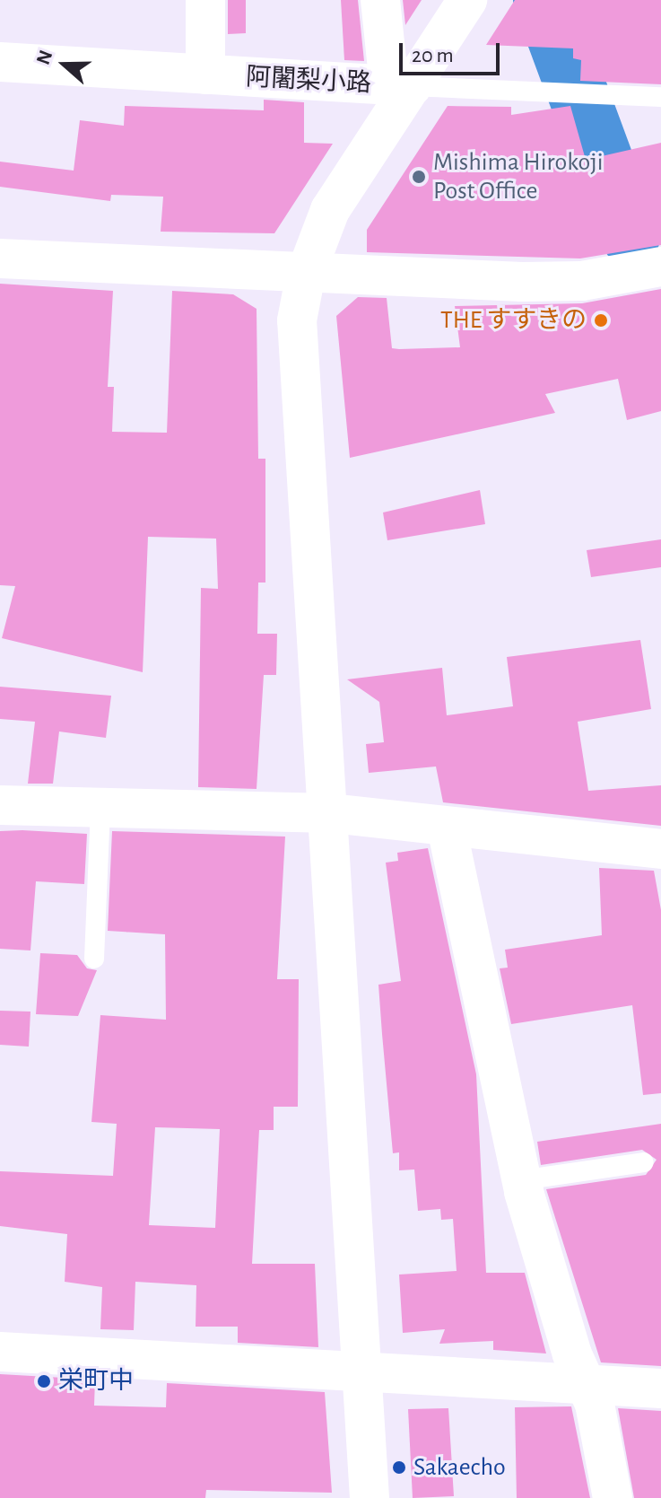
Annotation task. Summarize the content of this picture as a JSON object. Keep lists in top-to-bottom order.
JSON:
{
  "streets": {
    "street": ["阿闍梨小路"]
  },
  "places": [
    "Mishima Hirokoji Post Office",
    "THE すすきの",
    "栄町中",
    "Sakaecho"
  ],
  "scale_bar": "20 m",
  "north": "left"
}
